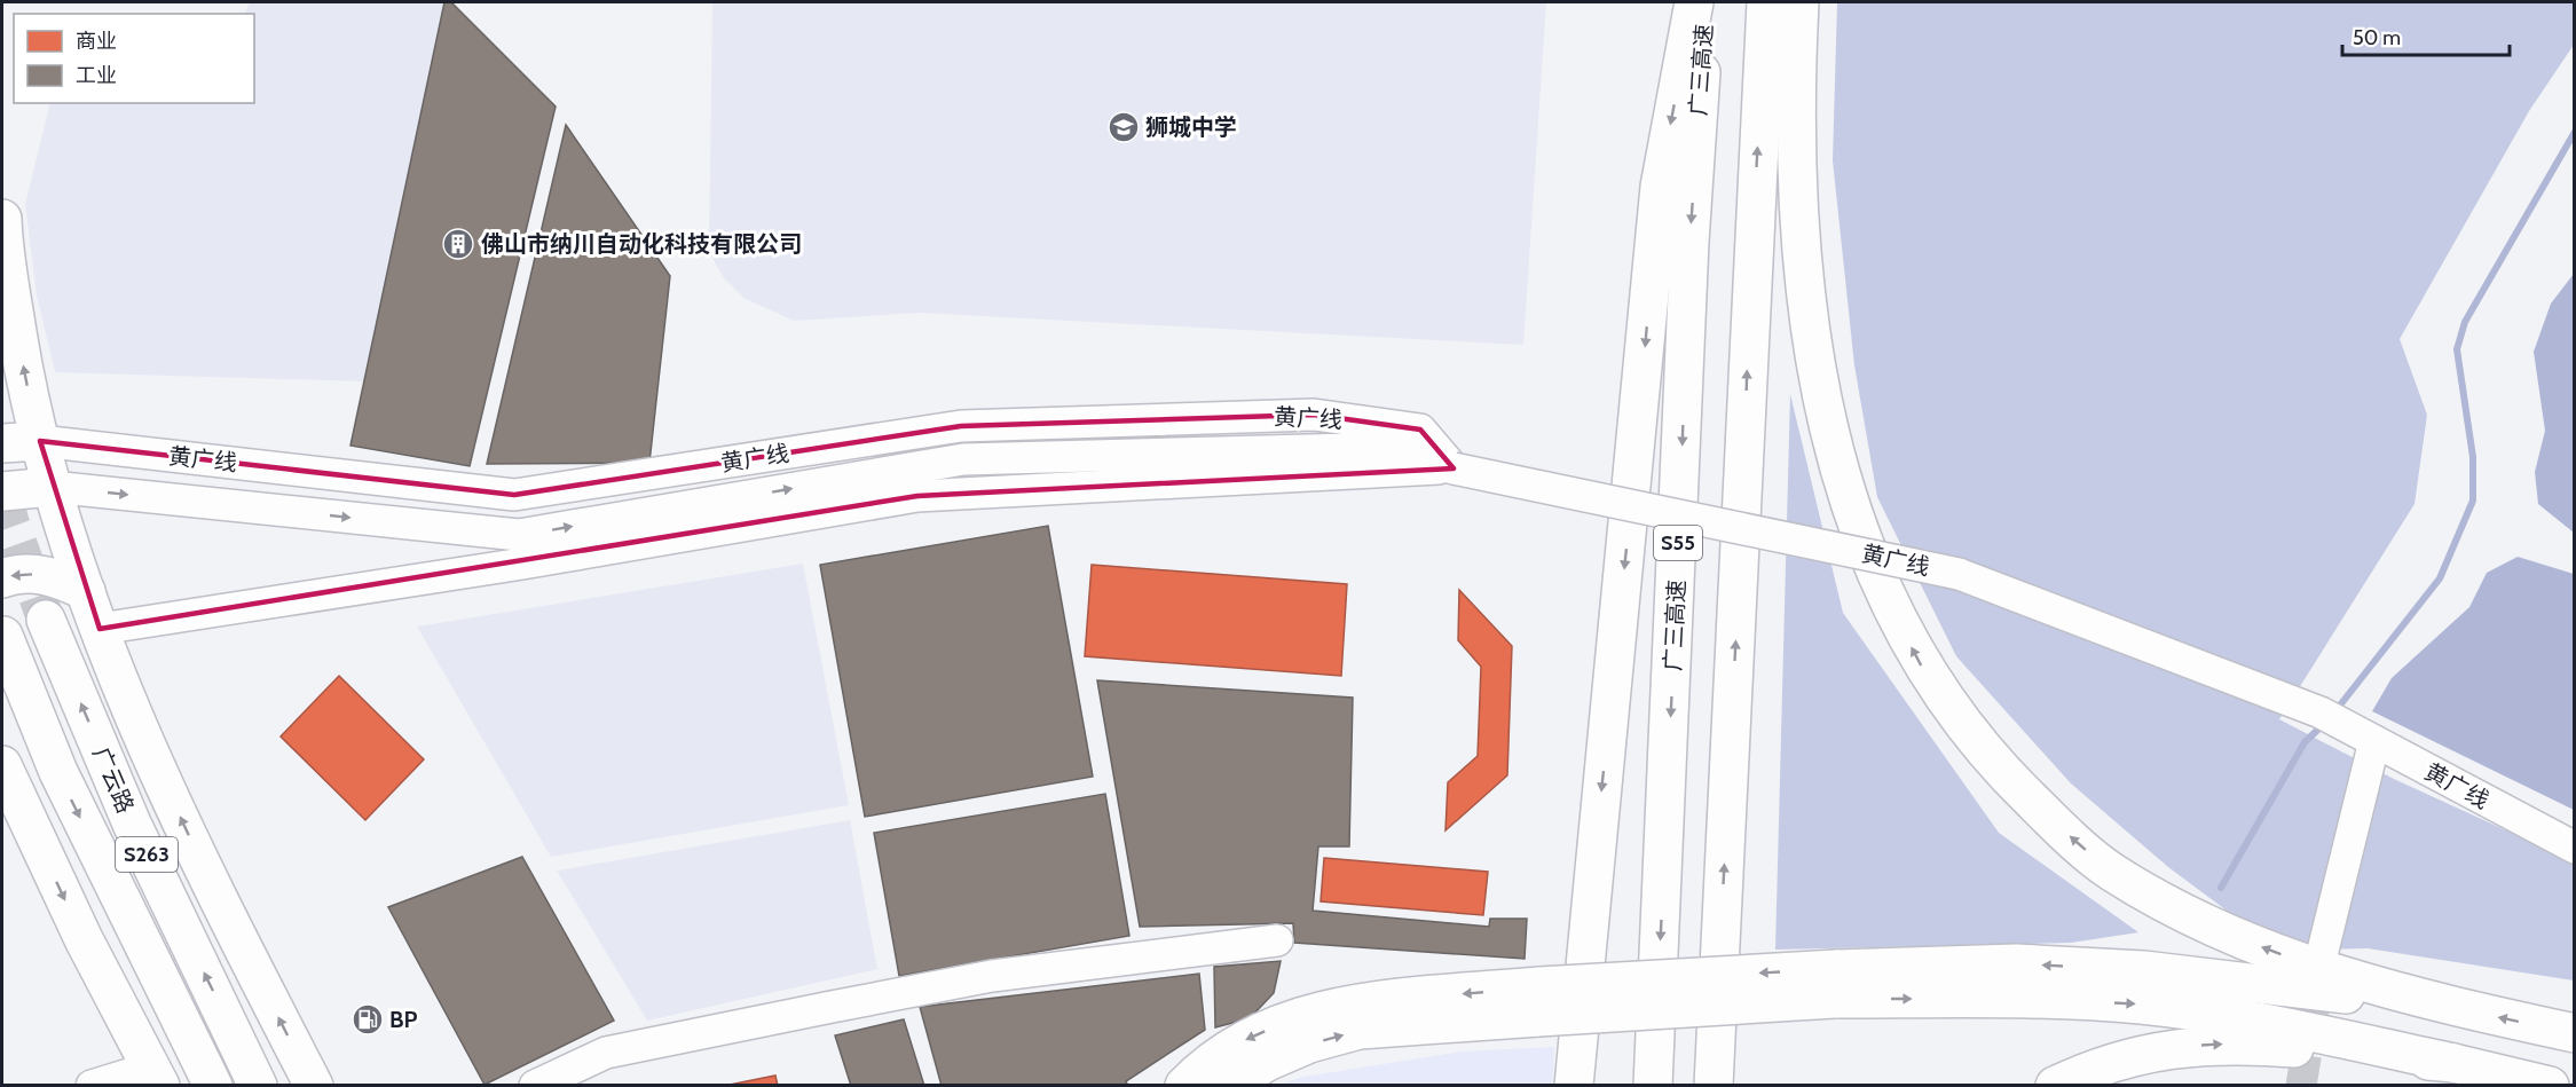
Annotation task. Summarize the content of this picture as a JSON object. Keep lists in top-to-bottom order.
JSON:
{
  "streets": {
    "main road": [
      "广三高速",
      "S55",
      "广云路",
      "S263"
    ],
    "street": ["黄广线"]
  },
  "crossings": [
    ["黄广线", "S263"]
  ],
  "places": {
    "school or university": ["狮城中学"],
    "building": ["佛山市纳川自动化科技有限公司"],
    "fuel station": ["BP"]
  },
  "legend": ["商业", "工业"],
  "scale_bar": "50 m"
}
